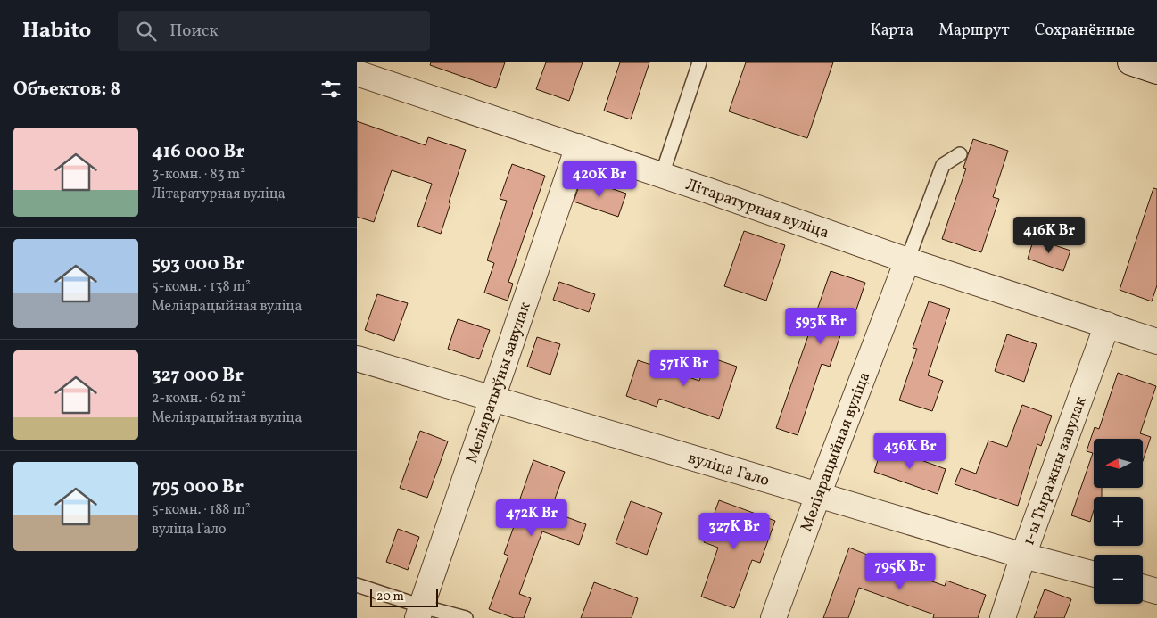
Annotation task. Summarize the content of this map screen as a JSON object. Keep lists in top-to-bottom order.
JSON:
{
  "streets": {
    "street": [
      "Літаратурная вуліца",
      "Меліяратыўны завулак",
      "Меліярацыйная вуліца",
      "вуліца Гало",
      "1-ы Тыражны завулак"
    ]
  },
  "crossings": [
    ["Літаратурная вуліца", "Меліяратыўны завулак"],
    ["Літаратурная вуліца", "Меліярацыйная вуліца"],
    ["Літаратурная вуліца", "1-ы Тыражны завулак"],
    ["Меліяратыўны завулак", "вуліца Гало"],
    ["Меліярацыйная вуліца", "вуліца Гало"],
    ["вуліца Гало", "1-ы Тыражны завулак"]
  ],
  "scale_bar": "20 m",
  "north": "left",
  "page": {
    "header": "Habito",
    "search": "Поиск",
    "nav": ["Карта", "Маршрут", "Сохранённые"],
    "heading": "Объектов: 8",
    "list": [
      {
        "name": "416 000 Br",
        "note": "3-комн. · 83 m² · Літаратурная вуліца"
      },
      {
        "name": "593 000 Br",
        "note": "5-комн. · 138 m² · Меліярацыйная вуліца"
      },
      {
        "name": "327 000 Br",
        "note": "2-комн. · 62 m² · Меліярацыйная вуліца"
      },
      {
        "name": "795 000 Br",
        "note": "5-комн. · 188 m² · вуліца Гало"
      }
    ],
    "price": [
      "420K Br",
      "416K Br",
      "593K Br",
      "571K Br",
      "436K Br",
      "472K Br",
      "327K Br",
      "795K Br"
    ],
    "map_buttons": ["+", "−"],
    "scale": "20 m"
  }
}
